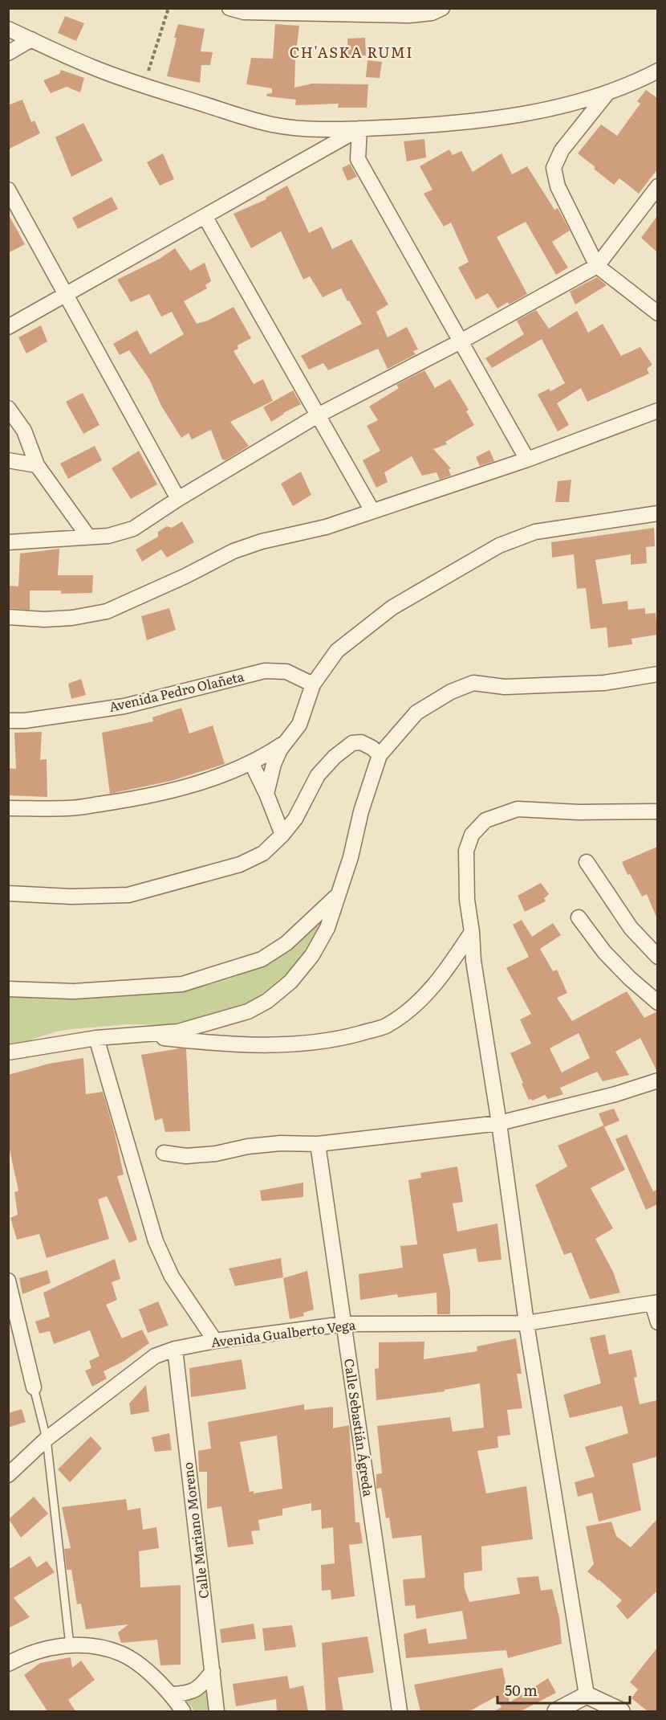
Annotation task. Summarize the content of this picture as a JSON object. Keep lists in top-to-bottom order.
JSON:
{
  "streets": {
    "street": [
      "Avenida Pedro Olañeta",
      "Avenida Gualberto Vega",
      "Calle Sebastián Ágreda",
      "Calle Mariano Moreno"
    ]
  },
  "crossings": [
    ["Avenida Gualberto Vega", "Calle Sebastián Ágreda"],
    ["Avenida Gualberto Vega", "Calle Mariano Moreno"]
  ],
  "districts": ["CH'ASKA RUMI"],
  "scale_bar": "50 m"
}
